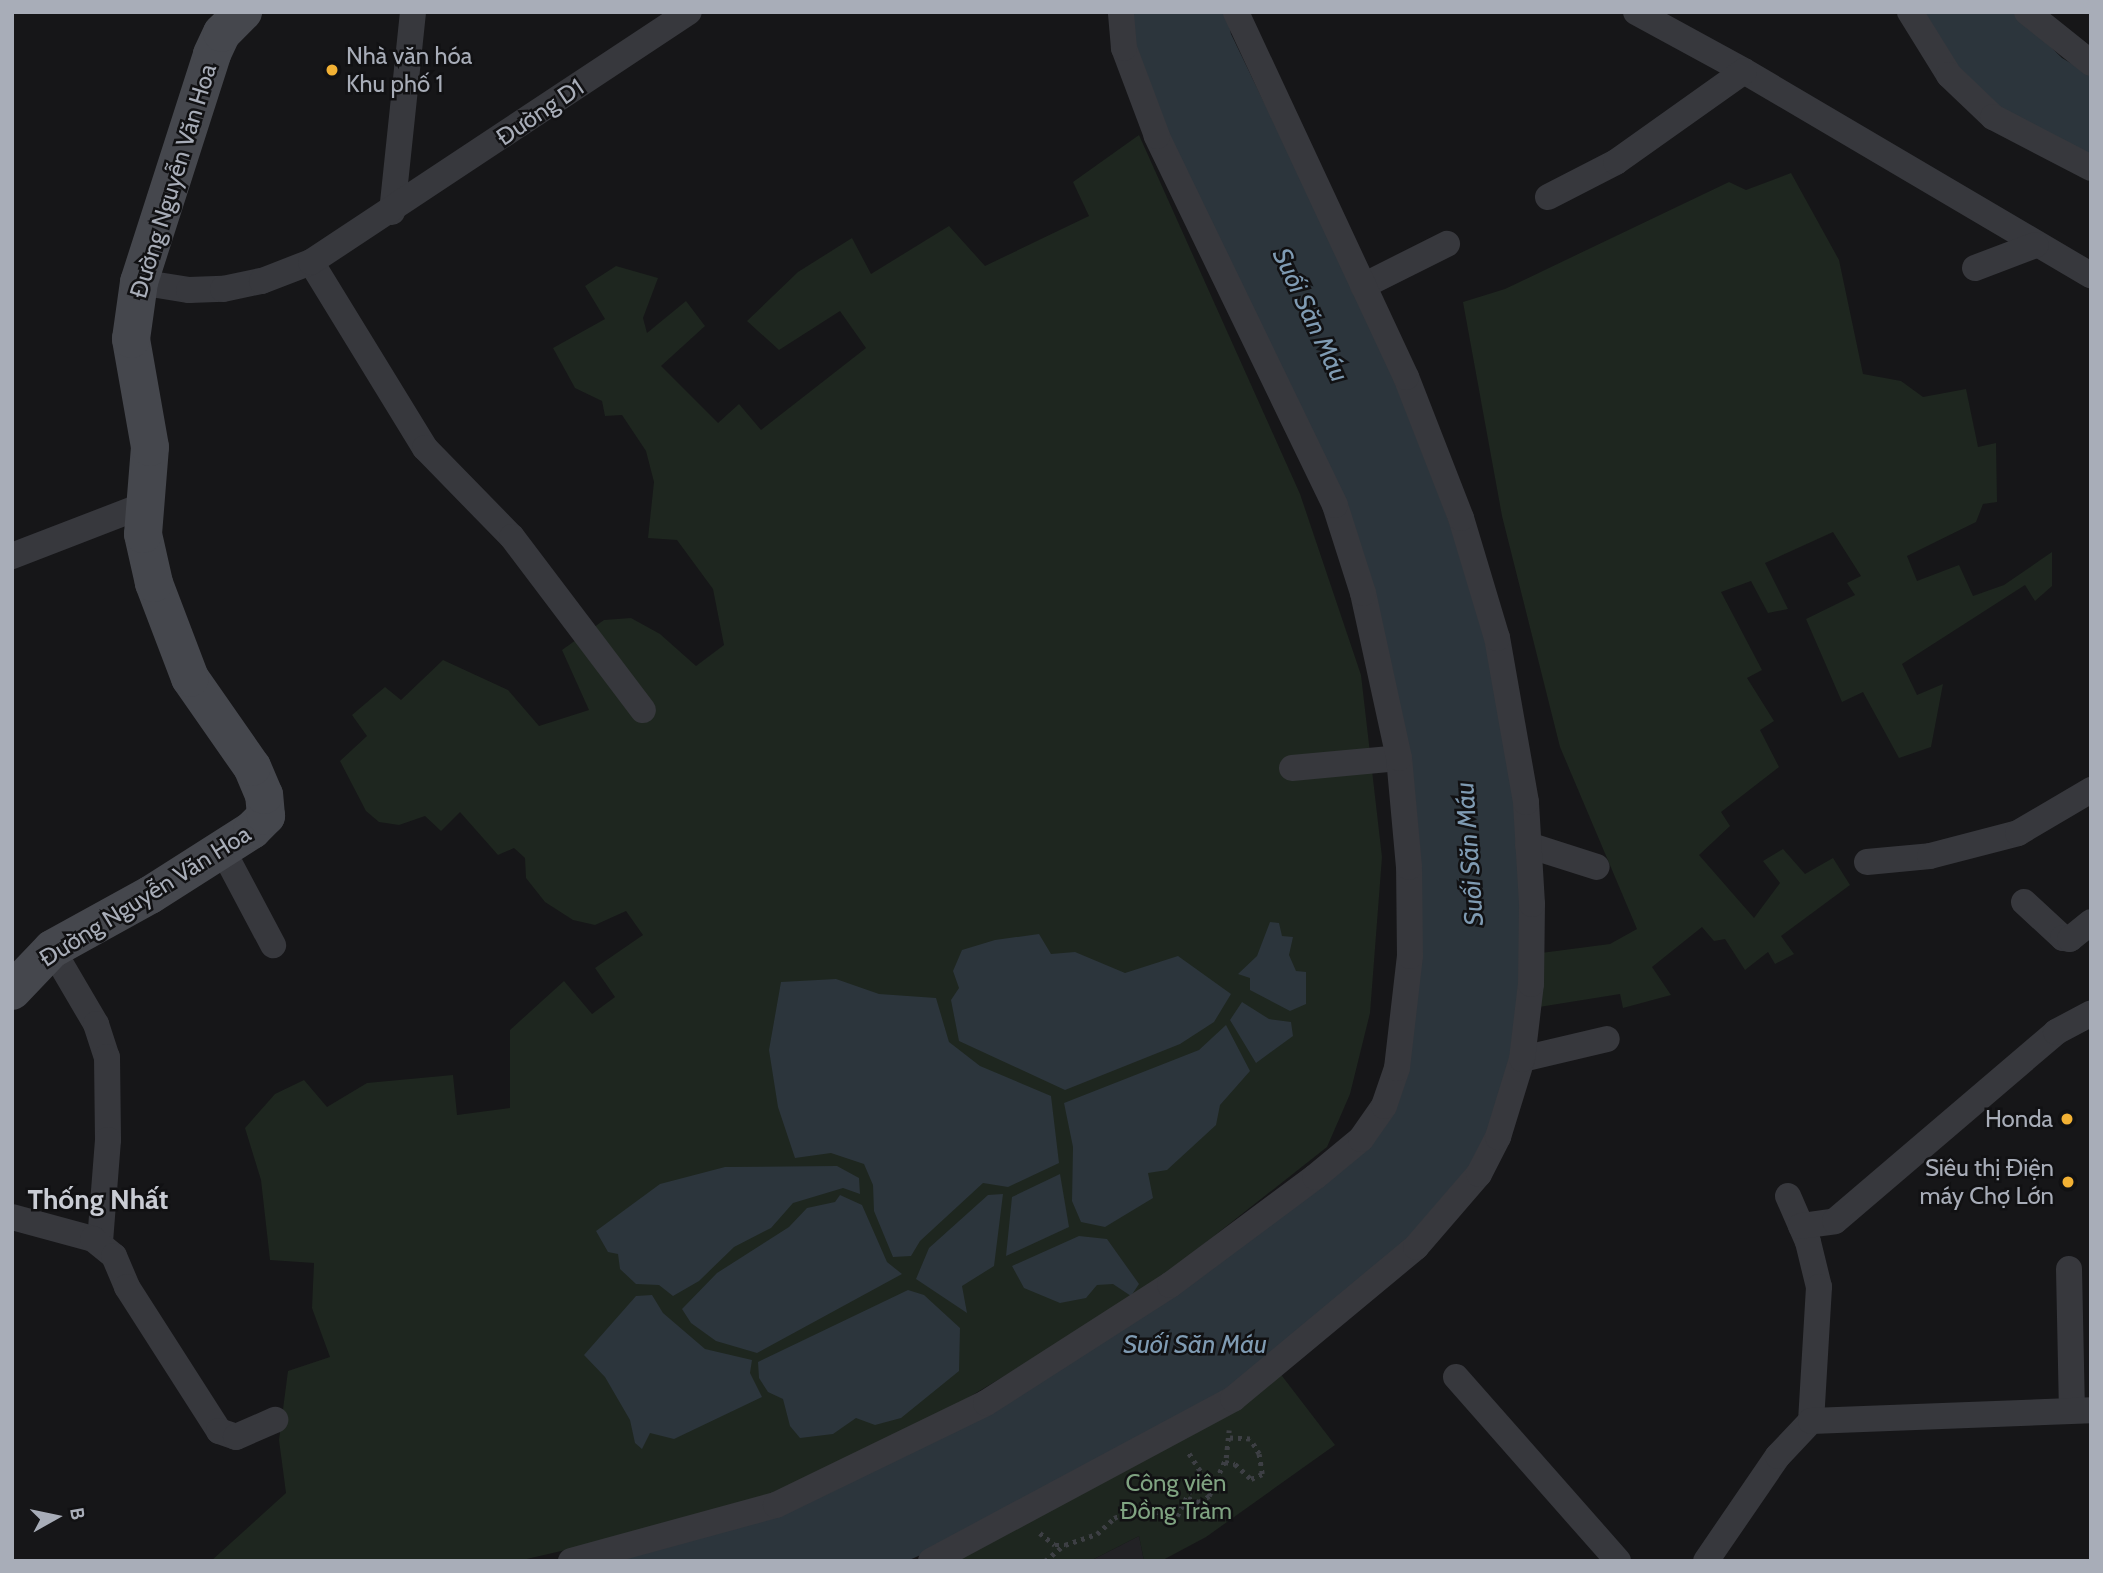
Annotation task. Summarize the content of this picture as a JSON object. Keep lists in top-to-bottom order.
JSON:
{
  "streets": {
    "street": ["Đường D1", "Đường Nguyễn Văn Hoa"]
  },
  "crossings": [
    ["Đường D1", "Đường Nguyễn Văn Hoa"]
  ],
  "districts": ["Thống Nhất"],
  "water": ["Suối Săn Máu"],
  "parks": ["Công viên Đồng Tràm"],
  "places": ["Nhà văn hóa Khu phố 1", "Honda", "Siêu thị Điện máy Chợ Lớn"],
  "north": "right"
}
